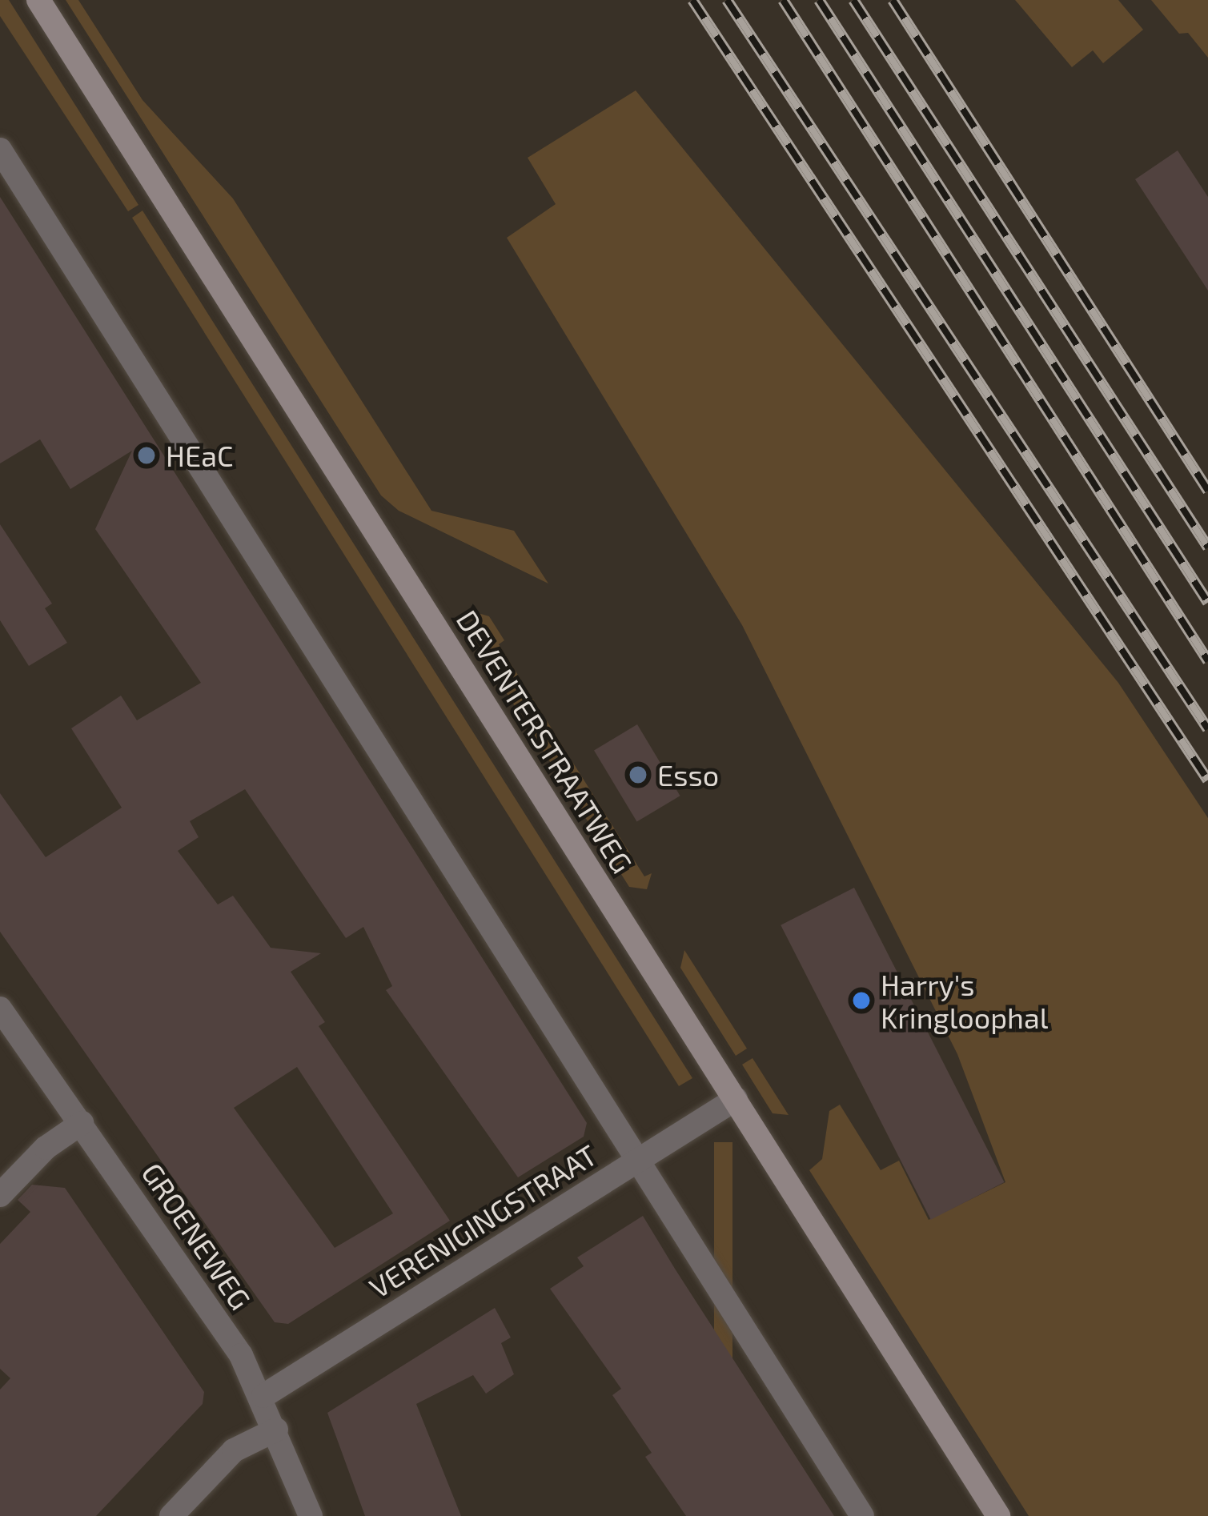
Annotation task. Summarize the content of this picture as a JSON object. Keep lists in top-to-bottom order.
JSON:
{
  "streets": {
    "street": ["DEVENTERSTRAATWEG", "VERENIGINGSTRAAT", "GROENEWEG"]
  },
  "crossings": [
    ["DEVENTERSTRAATWEG", "VERENIGINGSTRAAT"],
    ["VERENIGINGSTRAAT", "GROENEWEG"]
  ],
  "places": ["HEaC", "Esso", "Harry's Kringloophal"]
}
